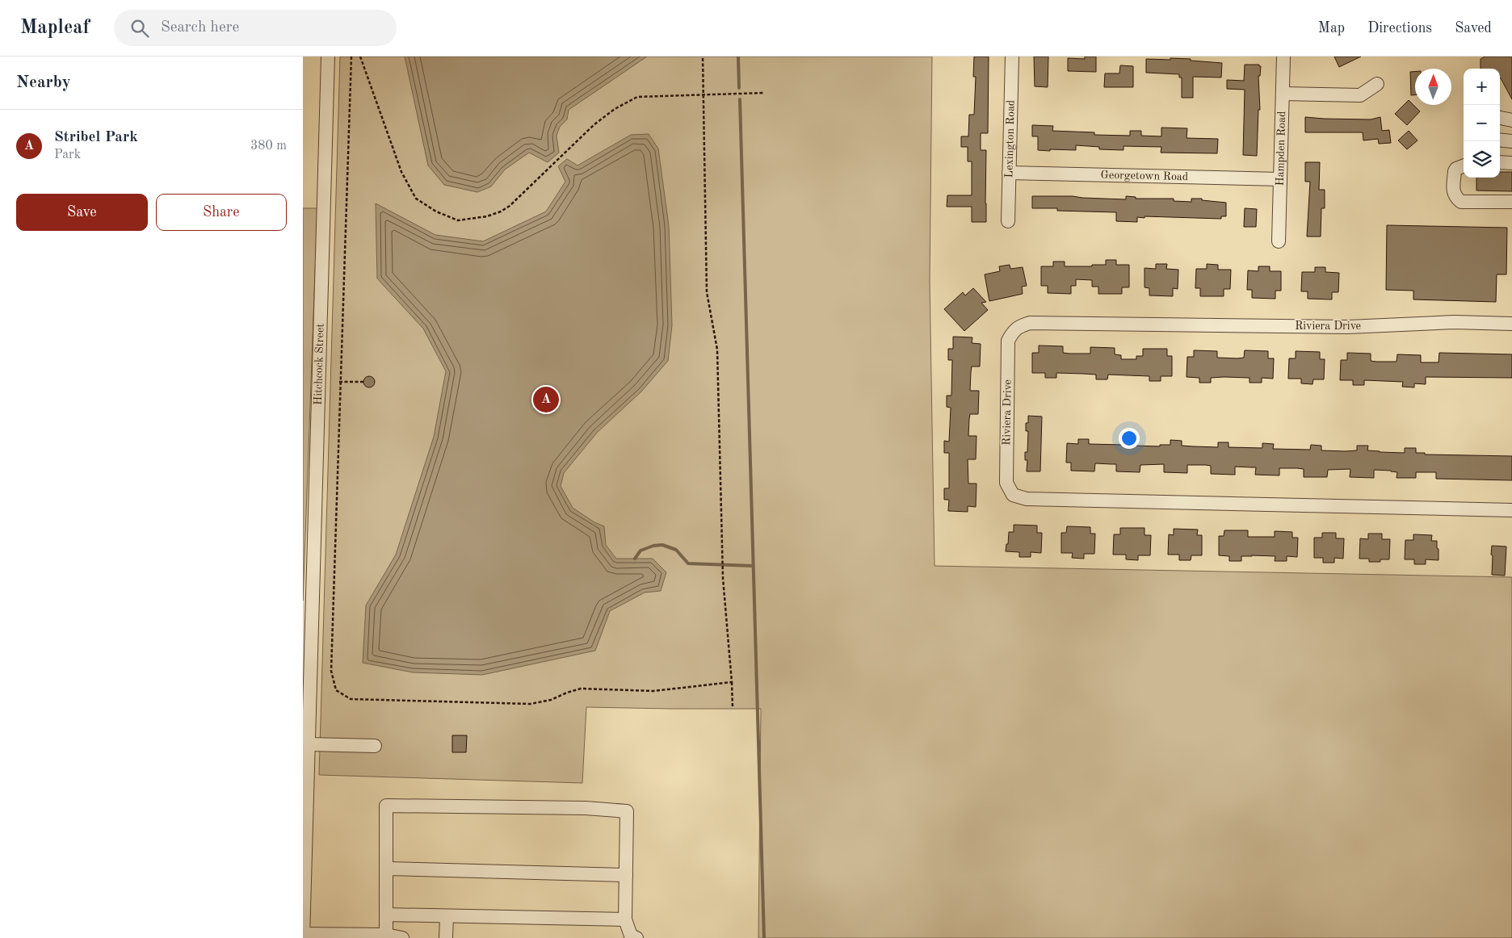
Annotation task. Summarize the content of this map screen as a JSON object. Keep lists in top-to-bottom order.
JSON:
{
  "streets": {
    "street": [
      "Lexington Road",
      "Hampden Road",
      "Georgetown Road",
      "Riviera Drive",
      "Hitchcock Street"
    ]
  },
  "crossings": [
    ["Lexington Road", "Georgetown Road"],
    ["Hampden Road", "Georgetown Road"]
  ],
  "north": "top",
  "page": {
    "header": "Mapleaf",
    "search": "Search here",
    "nav": ["Map", "Directions", "Saved"],
    "heading": "Nearby",
    "map_buttons": ["+", "−"],
    "list": [
      {
        "mark": "A",
        "name": "Stribel Park",
        "note": "Park",
        "value": "380 m"
      }
    ],
    "buttons": ["Save", "Share"],
    "pins": "A"
  }
}
